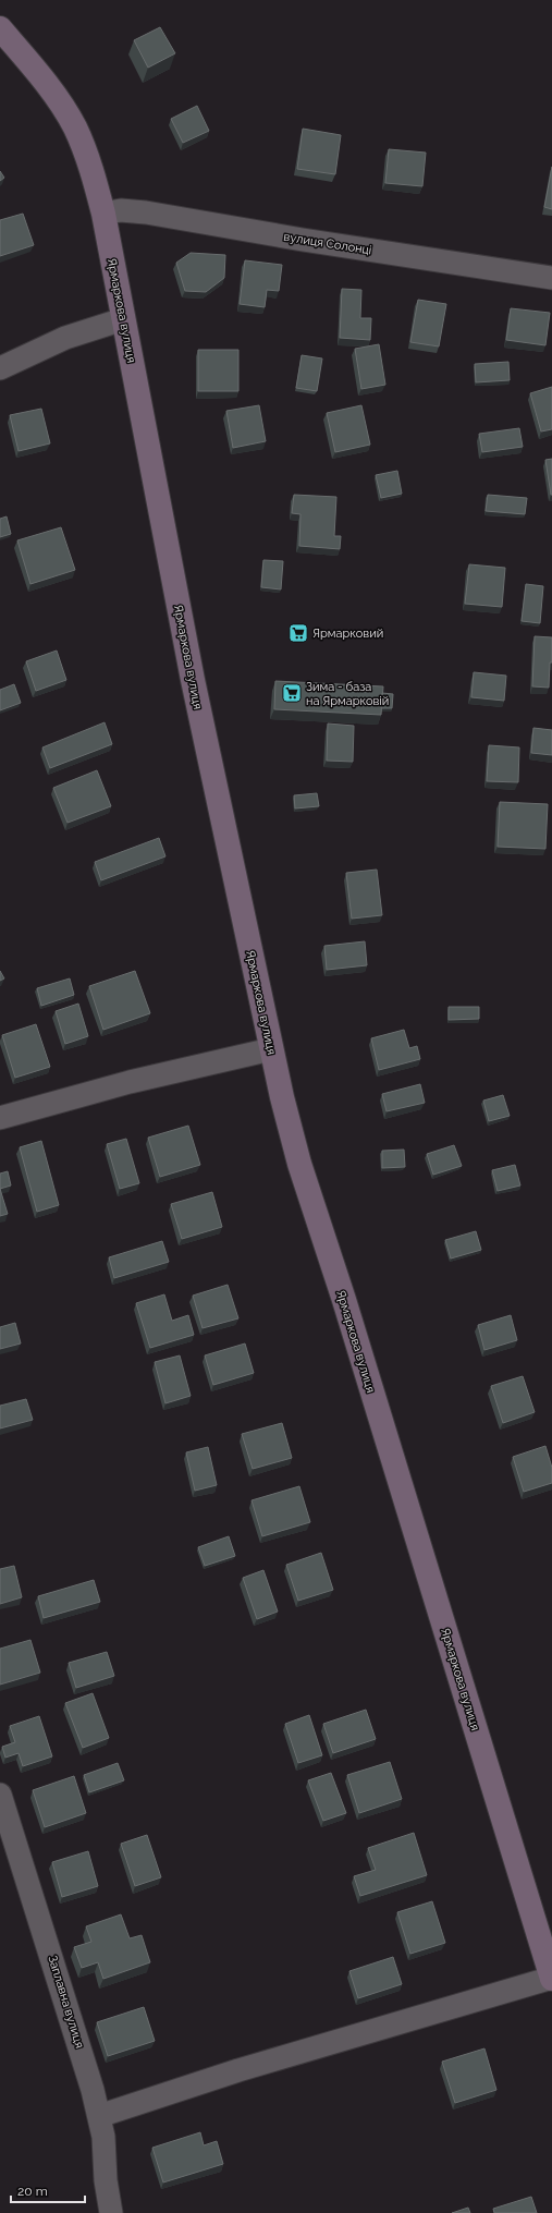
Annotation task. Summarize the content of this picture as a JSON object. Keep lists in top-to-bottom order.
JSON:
{
  "streets": {
    "main road": ["Ярмаркова вулиця"],
    "street": ["вулиця Солонці", "Заплавна вулиця"]
  },
  "crossings": [
    ["вулиця Солонці", "Ярмаркова вулиця"]
  ],
  "places": {
    "supermarket": ["Ярмарковий", "Зима - база на Ярмарковій"]
  },
  "scale_bar": "20 m"
}
